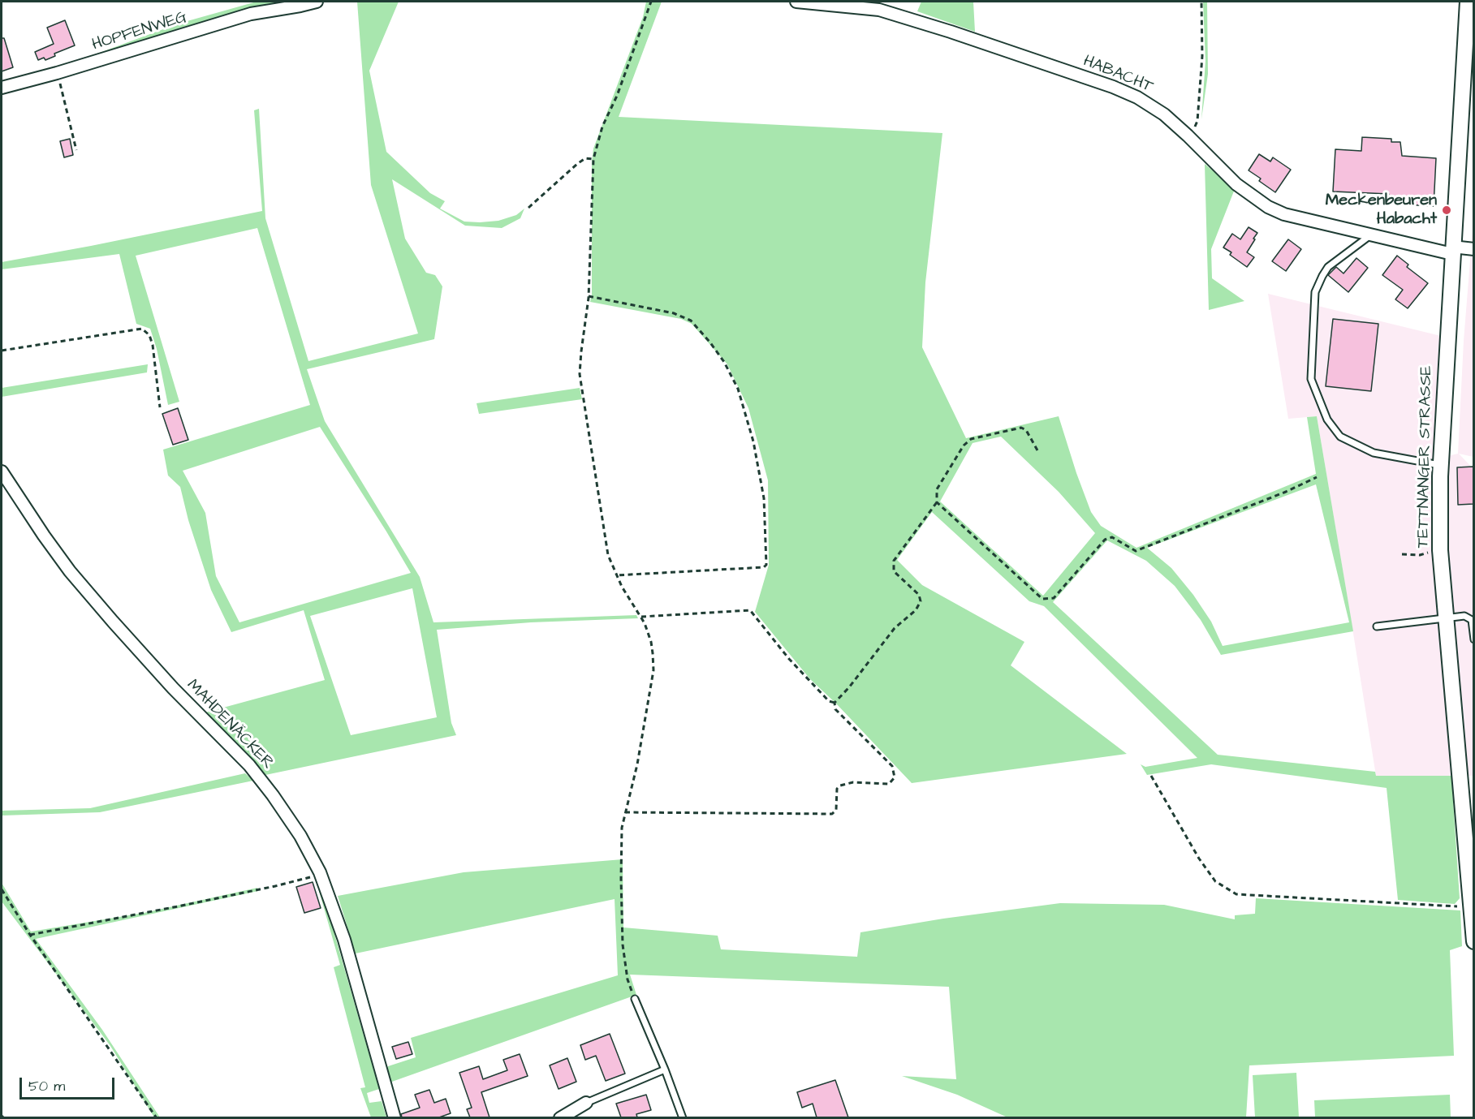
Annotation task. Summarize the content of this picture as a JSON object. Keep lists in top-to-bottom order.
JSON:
{
  "streets": {
    "main road": ["TETTNANGER STRASSE"],
    "street": ["HOPFENWEG", "HABACHT", "MAHDENÄCKER"]
  },
  "crossings": [
    ["HABACHT", "TETTNANGER STRASSE"]
  ],
  "places": ["Meckenbeuren Habacht"],
  "scale_bar": "50 m"
}
